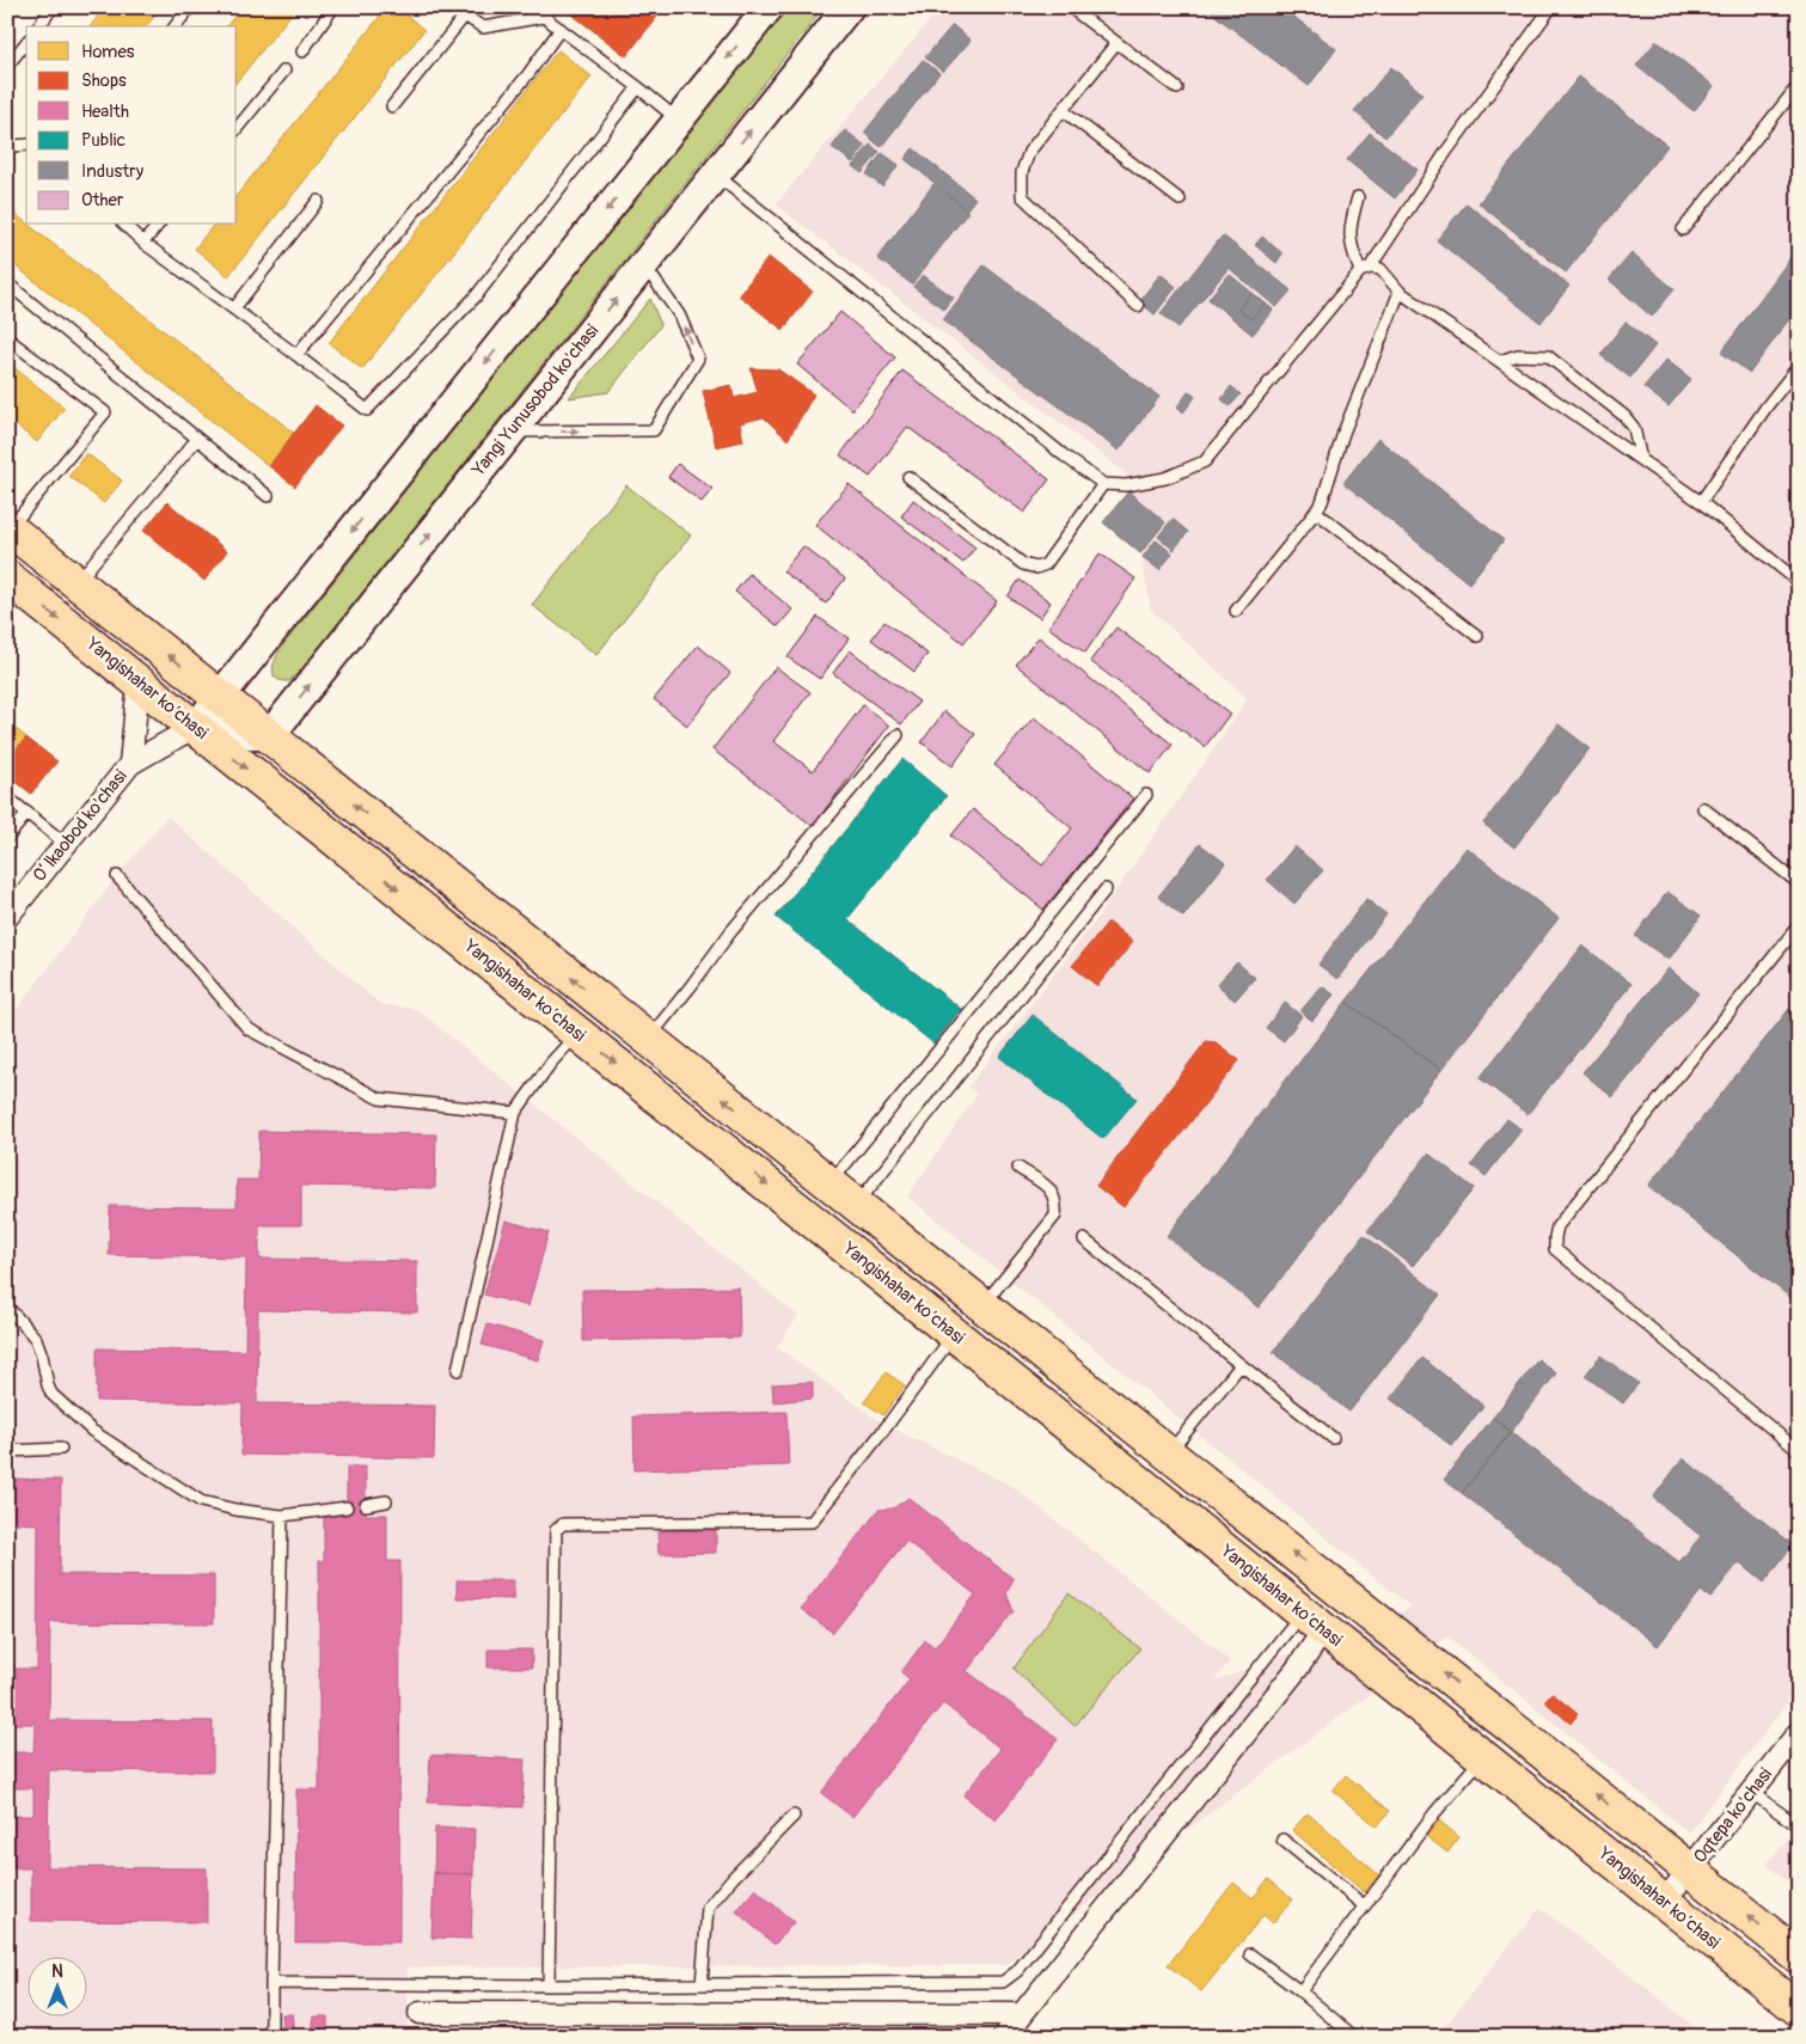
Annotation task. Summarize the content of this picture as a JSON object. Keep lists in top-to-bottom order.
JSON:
{
  "streets": {
    "main road": ["Yangi Yunusobod ko'chasi", "Yangishahar ko‘chasi"],
    "street": ["Oʻlkaobod ko'chasi", "Oqtepa ko'chasi"]
  },
  "crossings": [
    ["Yangishahar ko‘chasi", "Oʻlkaobod ko'chasi"],
    ["Yangishahar ko‘chasi", "Oqtepa ko'chasi"]
  ],
  "legend": [
    "Homes",
    "Shops",
    "Health",
    "Public",
    "Industry",
    "Other"
  ],
  "north": "top"
}
